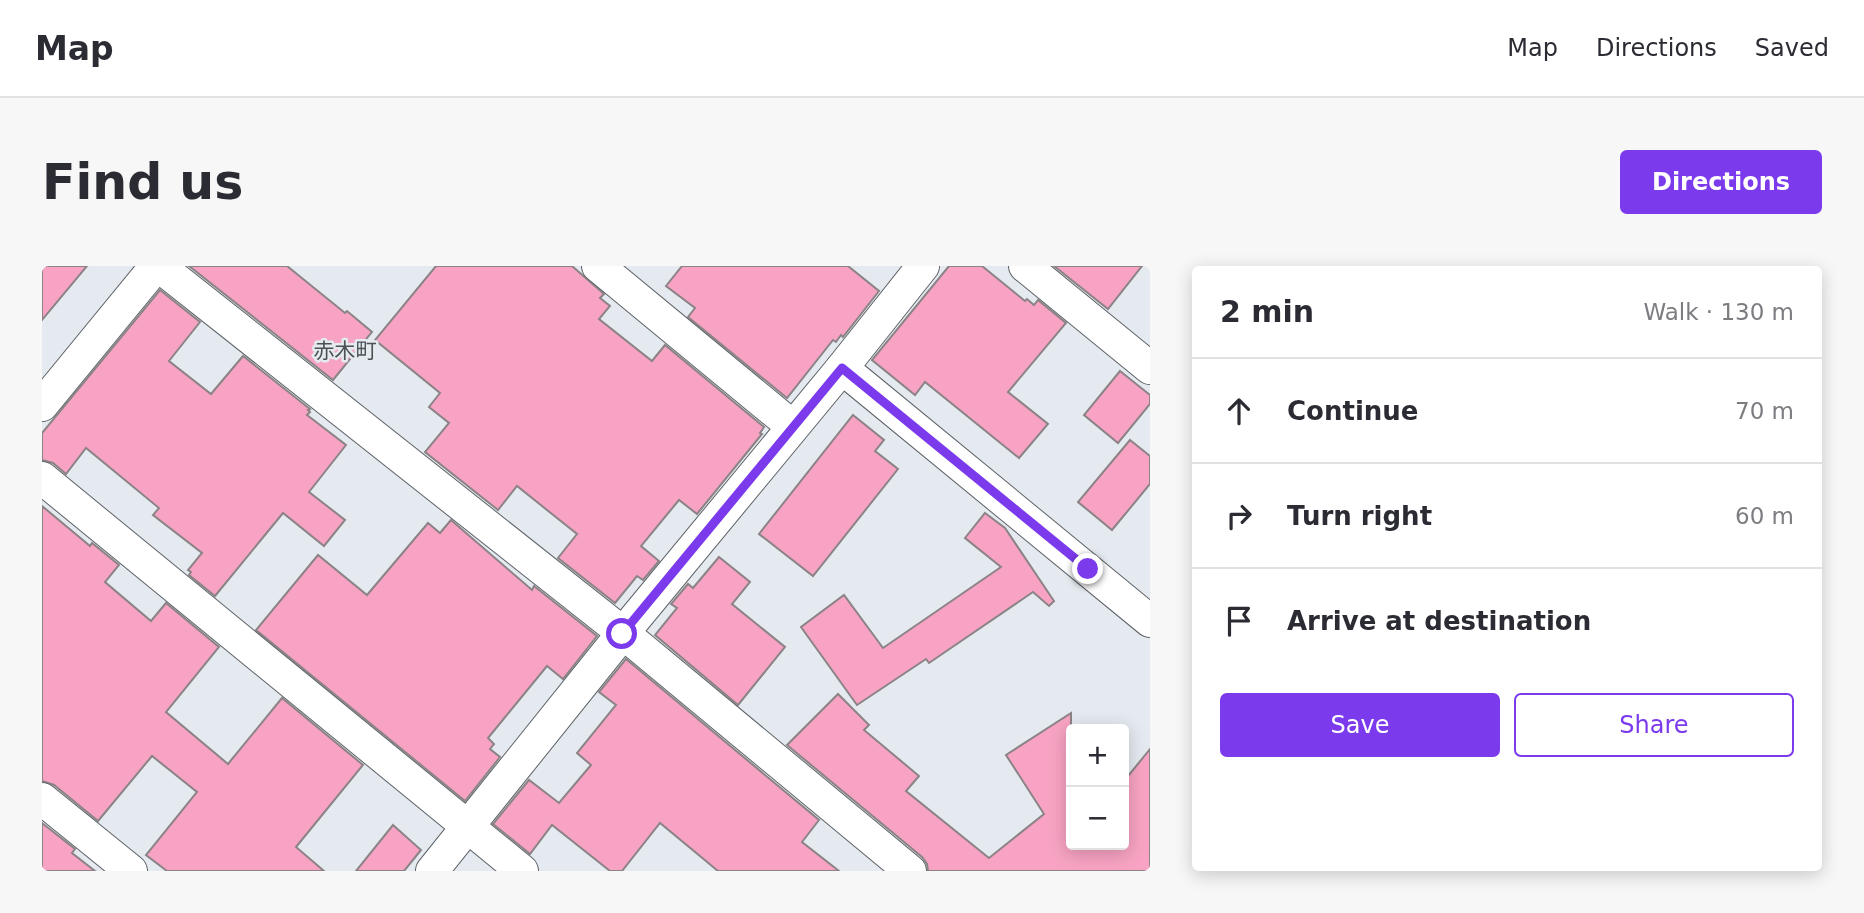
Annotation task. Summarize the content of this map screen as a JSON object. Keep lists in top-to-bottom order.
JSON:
{
  "districts": ["赤木町"],
  "page": {
    "header": "Map",
    "nav": ["Map", "Directions", "Saved"],
    "buttons": [
      "Directions",
      ["Save", "Share"]
    ],
    "title": "Find us",
    "heading": ["2 min", "Walk · 130 m"],
    "list": [
      ["Continue", "70 m"],
      ["Turn right", "60 m"],
      "Arrive at destination"
    ],
    "map_buttons": ["+", "−"]
  }
}
